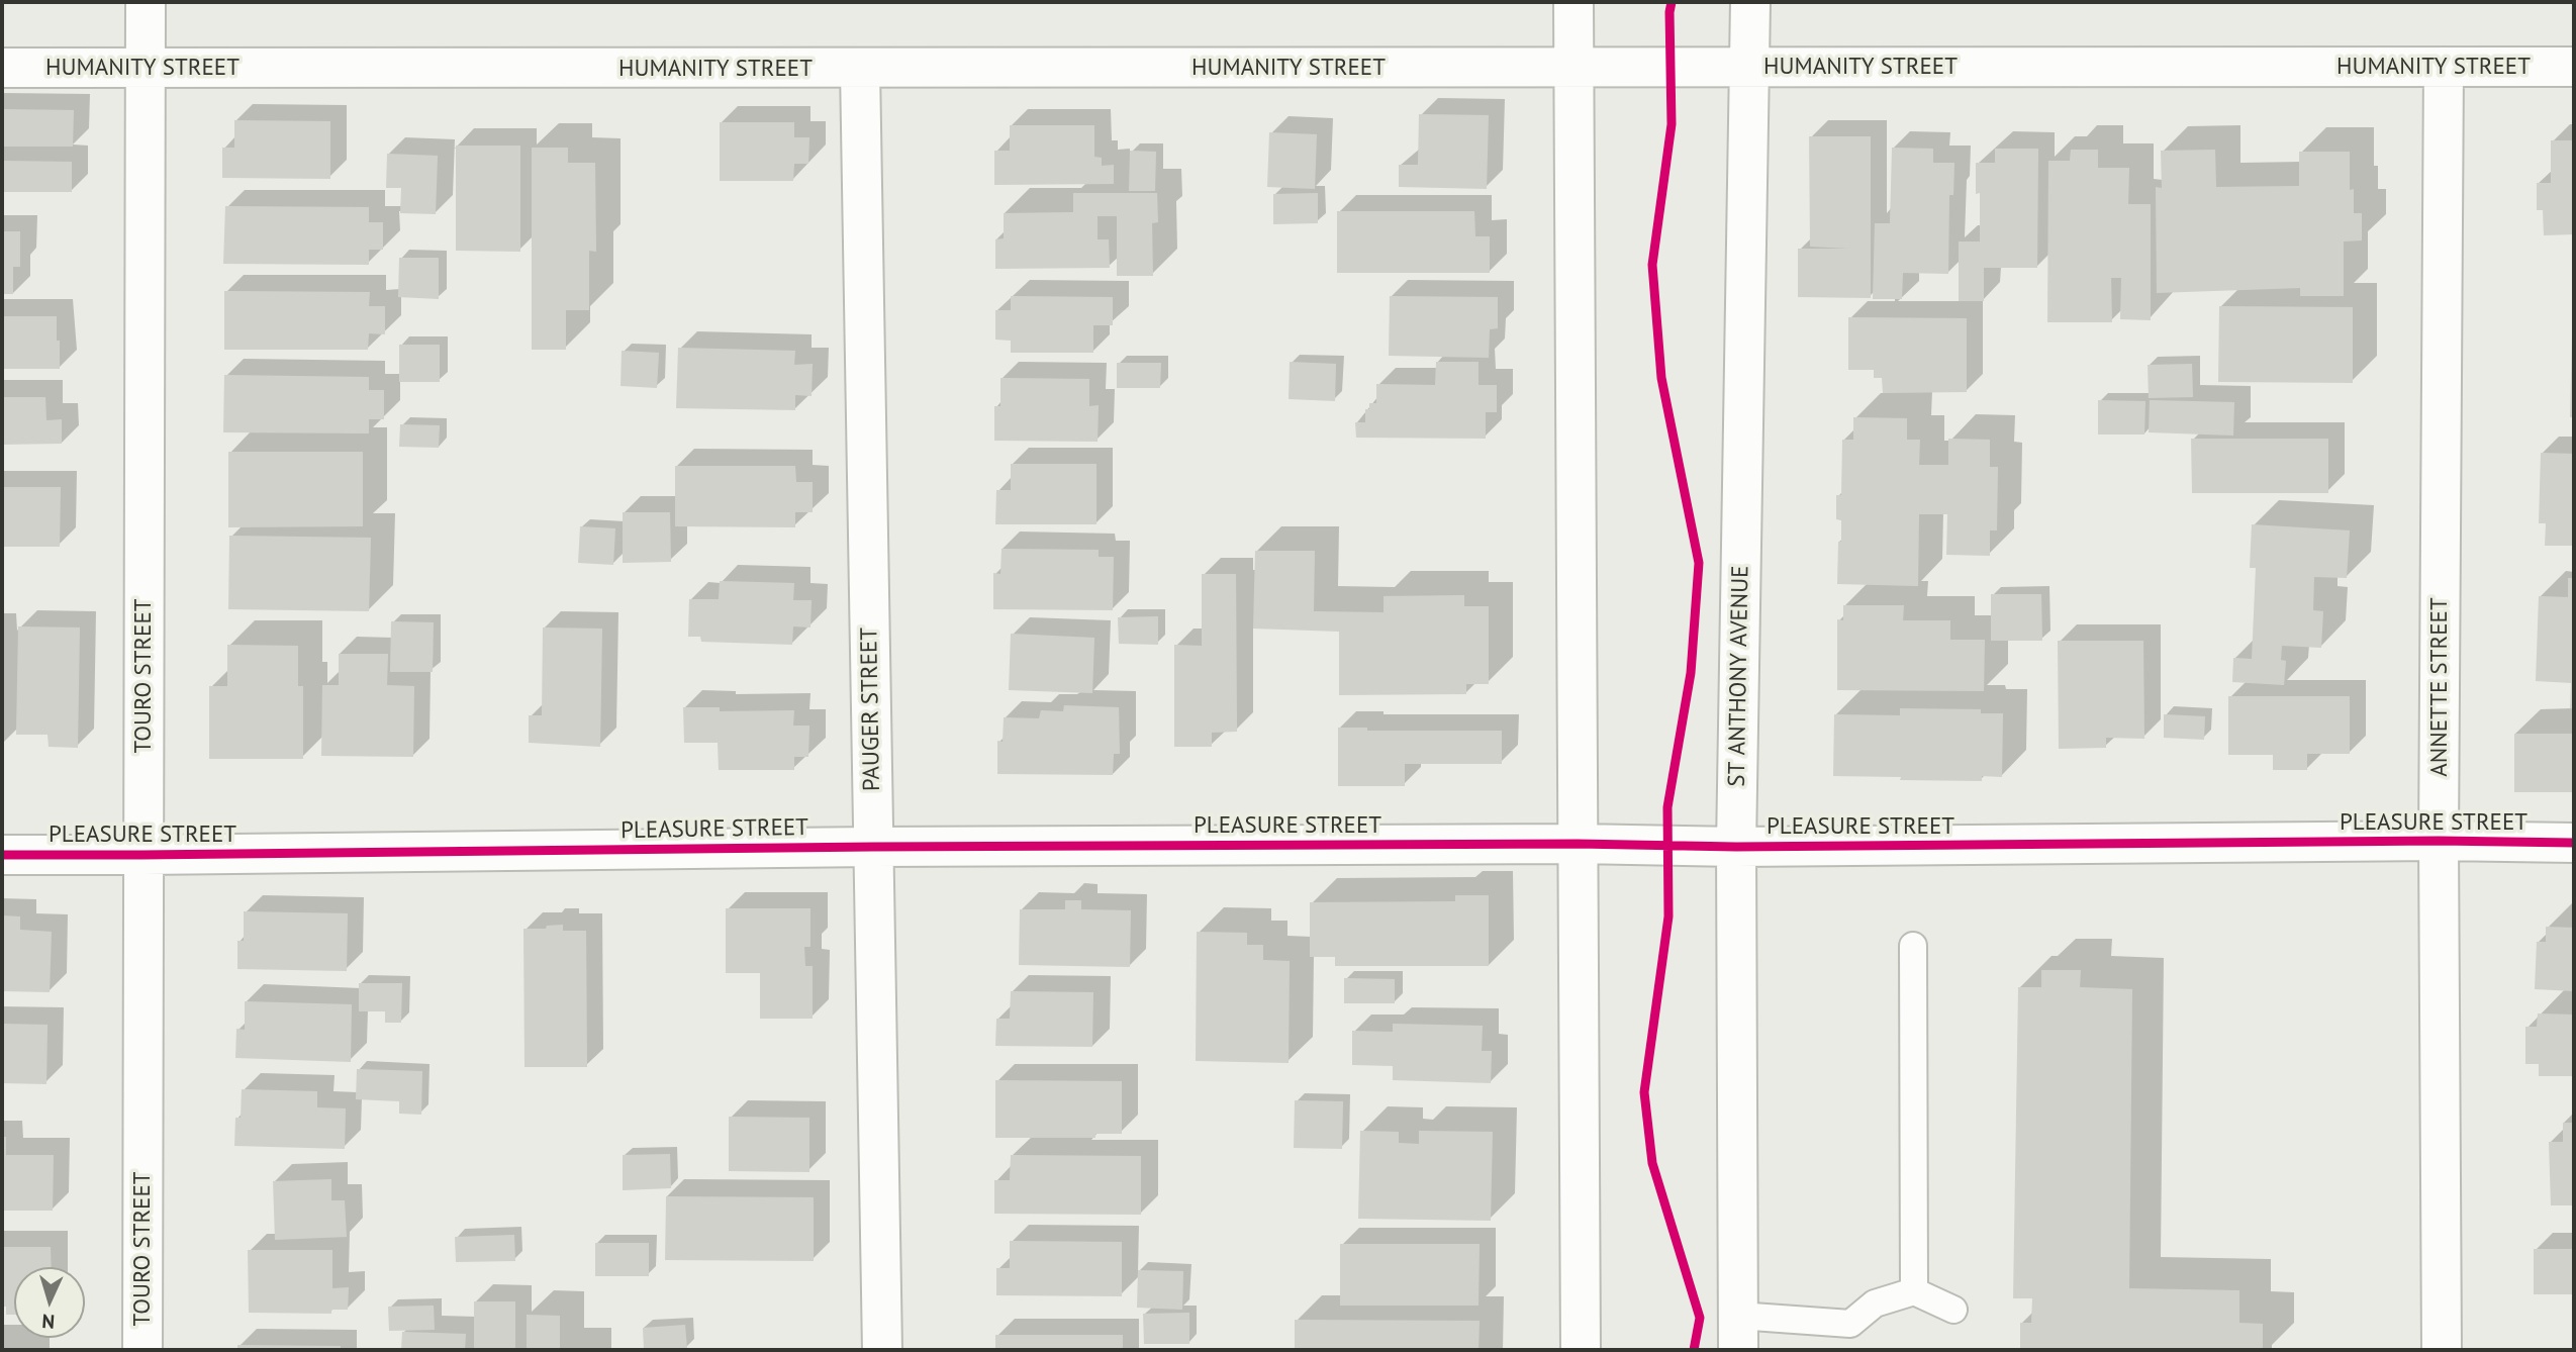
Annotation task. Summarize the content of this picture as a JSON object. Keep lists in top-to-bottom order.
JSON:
{
  "streets": {
    "street": [
      "HUMANITY STREET",
      "TOURO STREET",
      "ST ANTHONY AVENUE",
      "ANNETTE STREET",
      "PAUGER STREET",
      "PLEASURE STREET"
    ]
  },
  "crossings": [
    ["HUMANITY STREET", "TOURO STREET"],
    ["HUMANITY STREET", "ST ANTHONY AVENUE"],
    ["HUMANITY STREET", "ANNETTE STREET"],
    ["HUMANITY STREET", "PAUGER STREET"],
    ["TOURO STREET", "PLEASURE STREET"],
    ["ST ANTHONY AVENUE", "PLEASURE STREET"],
    ["ANNETTE STREET", "PLEASURE STREET"],
    ["PAUGER STREET", "PLEASURE STREET"]
  ],
  "north": "bottom"
}
